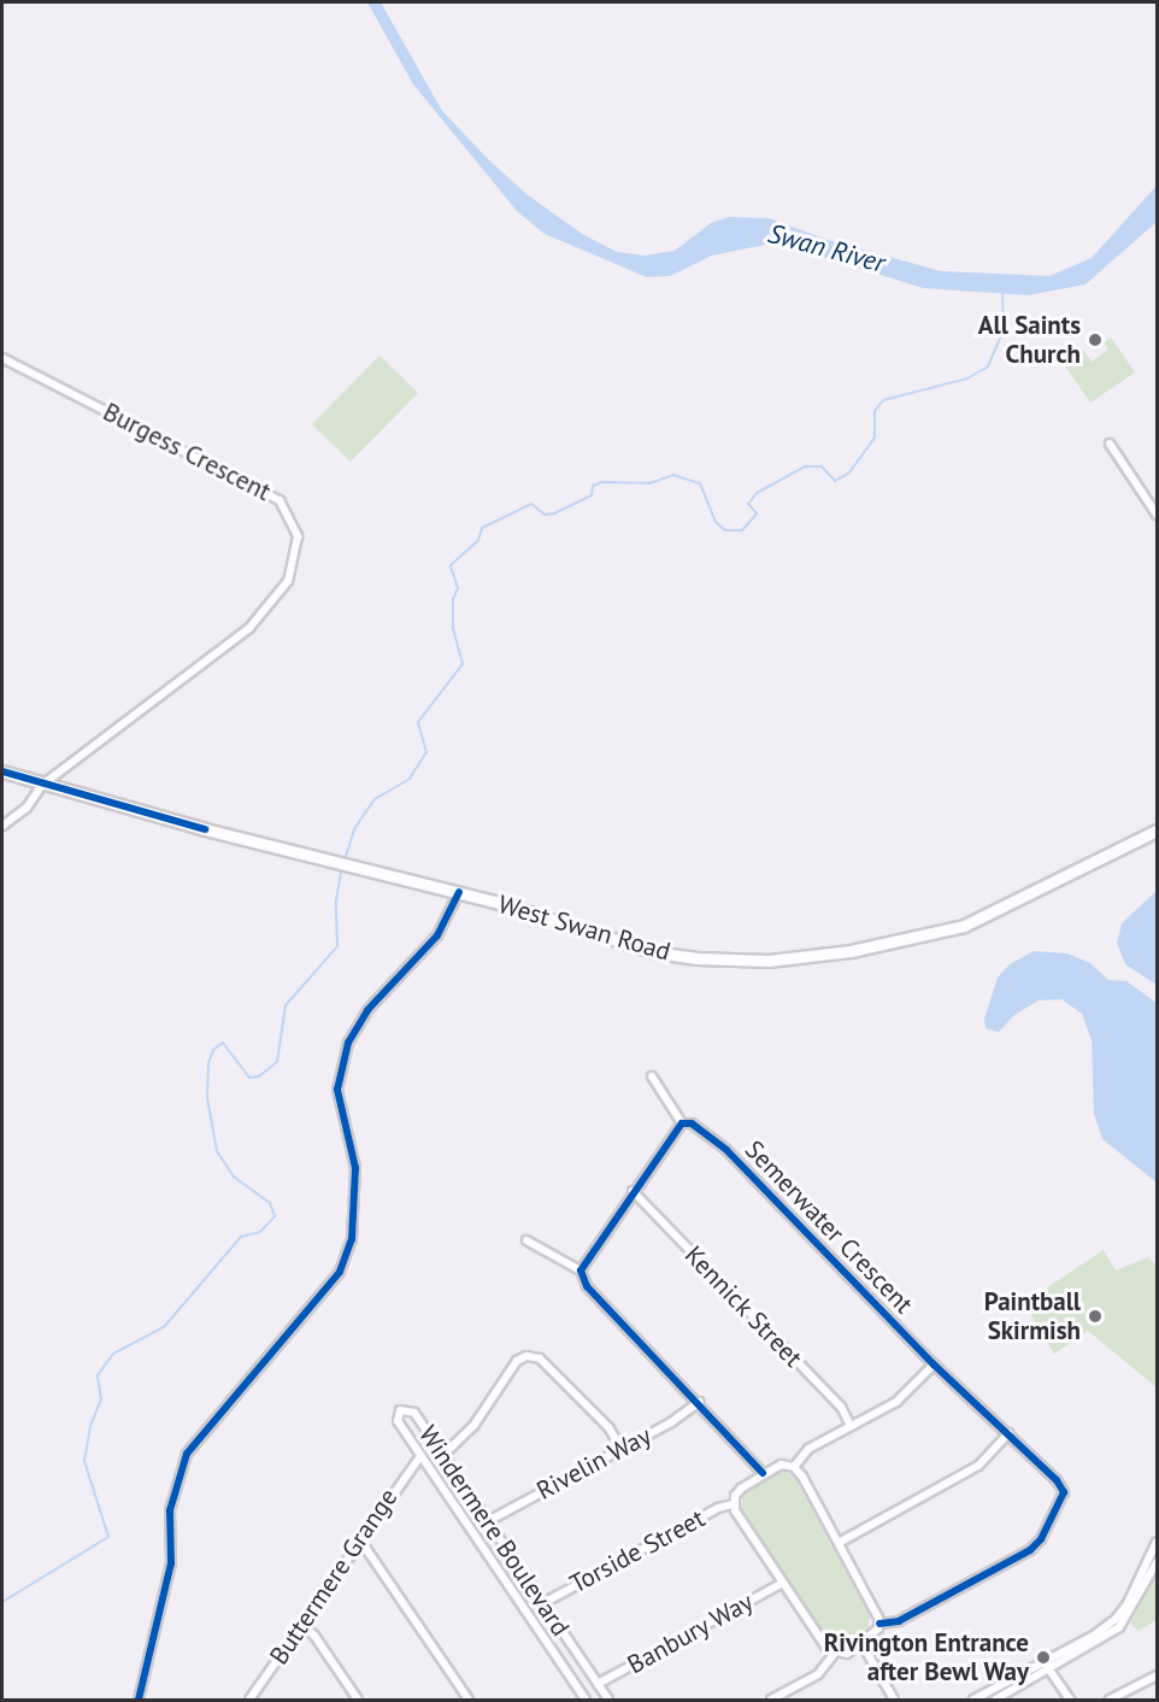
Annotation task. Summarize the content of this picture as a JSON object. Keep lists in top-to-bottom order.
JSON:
{
  "streets": {
    "main road": ["West Swan Road"],
    "street": [
      "Burgess Crescent",
      "Semerwater Crescent",
      "Kennick Street",
      "Rivelin Way",
      "Windermere Boulevard",
      "Torside Street",
      "Buttermere Grange",
      "Banbury Way"
    ]
  },
  "crossings": [
    ["Burgess Crescent", "West Swan Road"],
    ["Rivelin Way", "Windermere Boulevard"],
    ["Windermere Boulevard", "Torside Street"],
    ["Windermere Boulevard", "Buttermere Grange"],
    ["Windermere Boulevard", "Banbury Way"]
  ],
  "water": ["Swan River"],
  "places": ["All Saints Church", "Paintball Skirmish", "Rivington Entrance after Bewl Way"]
}
